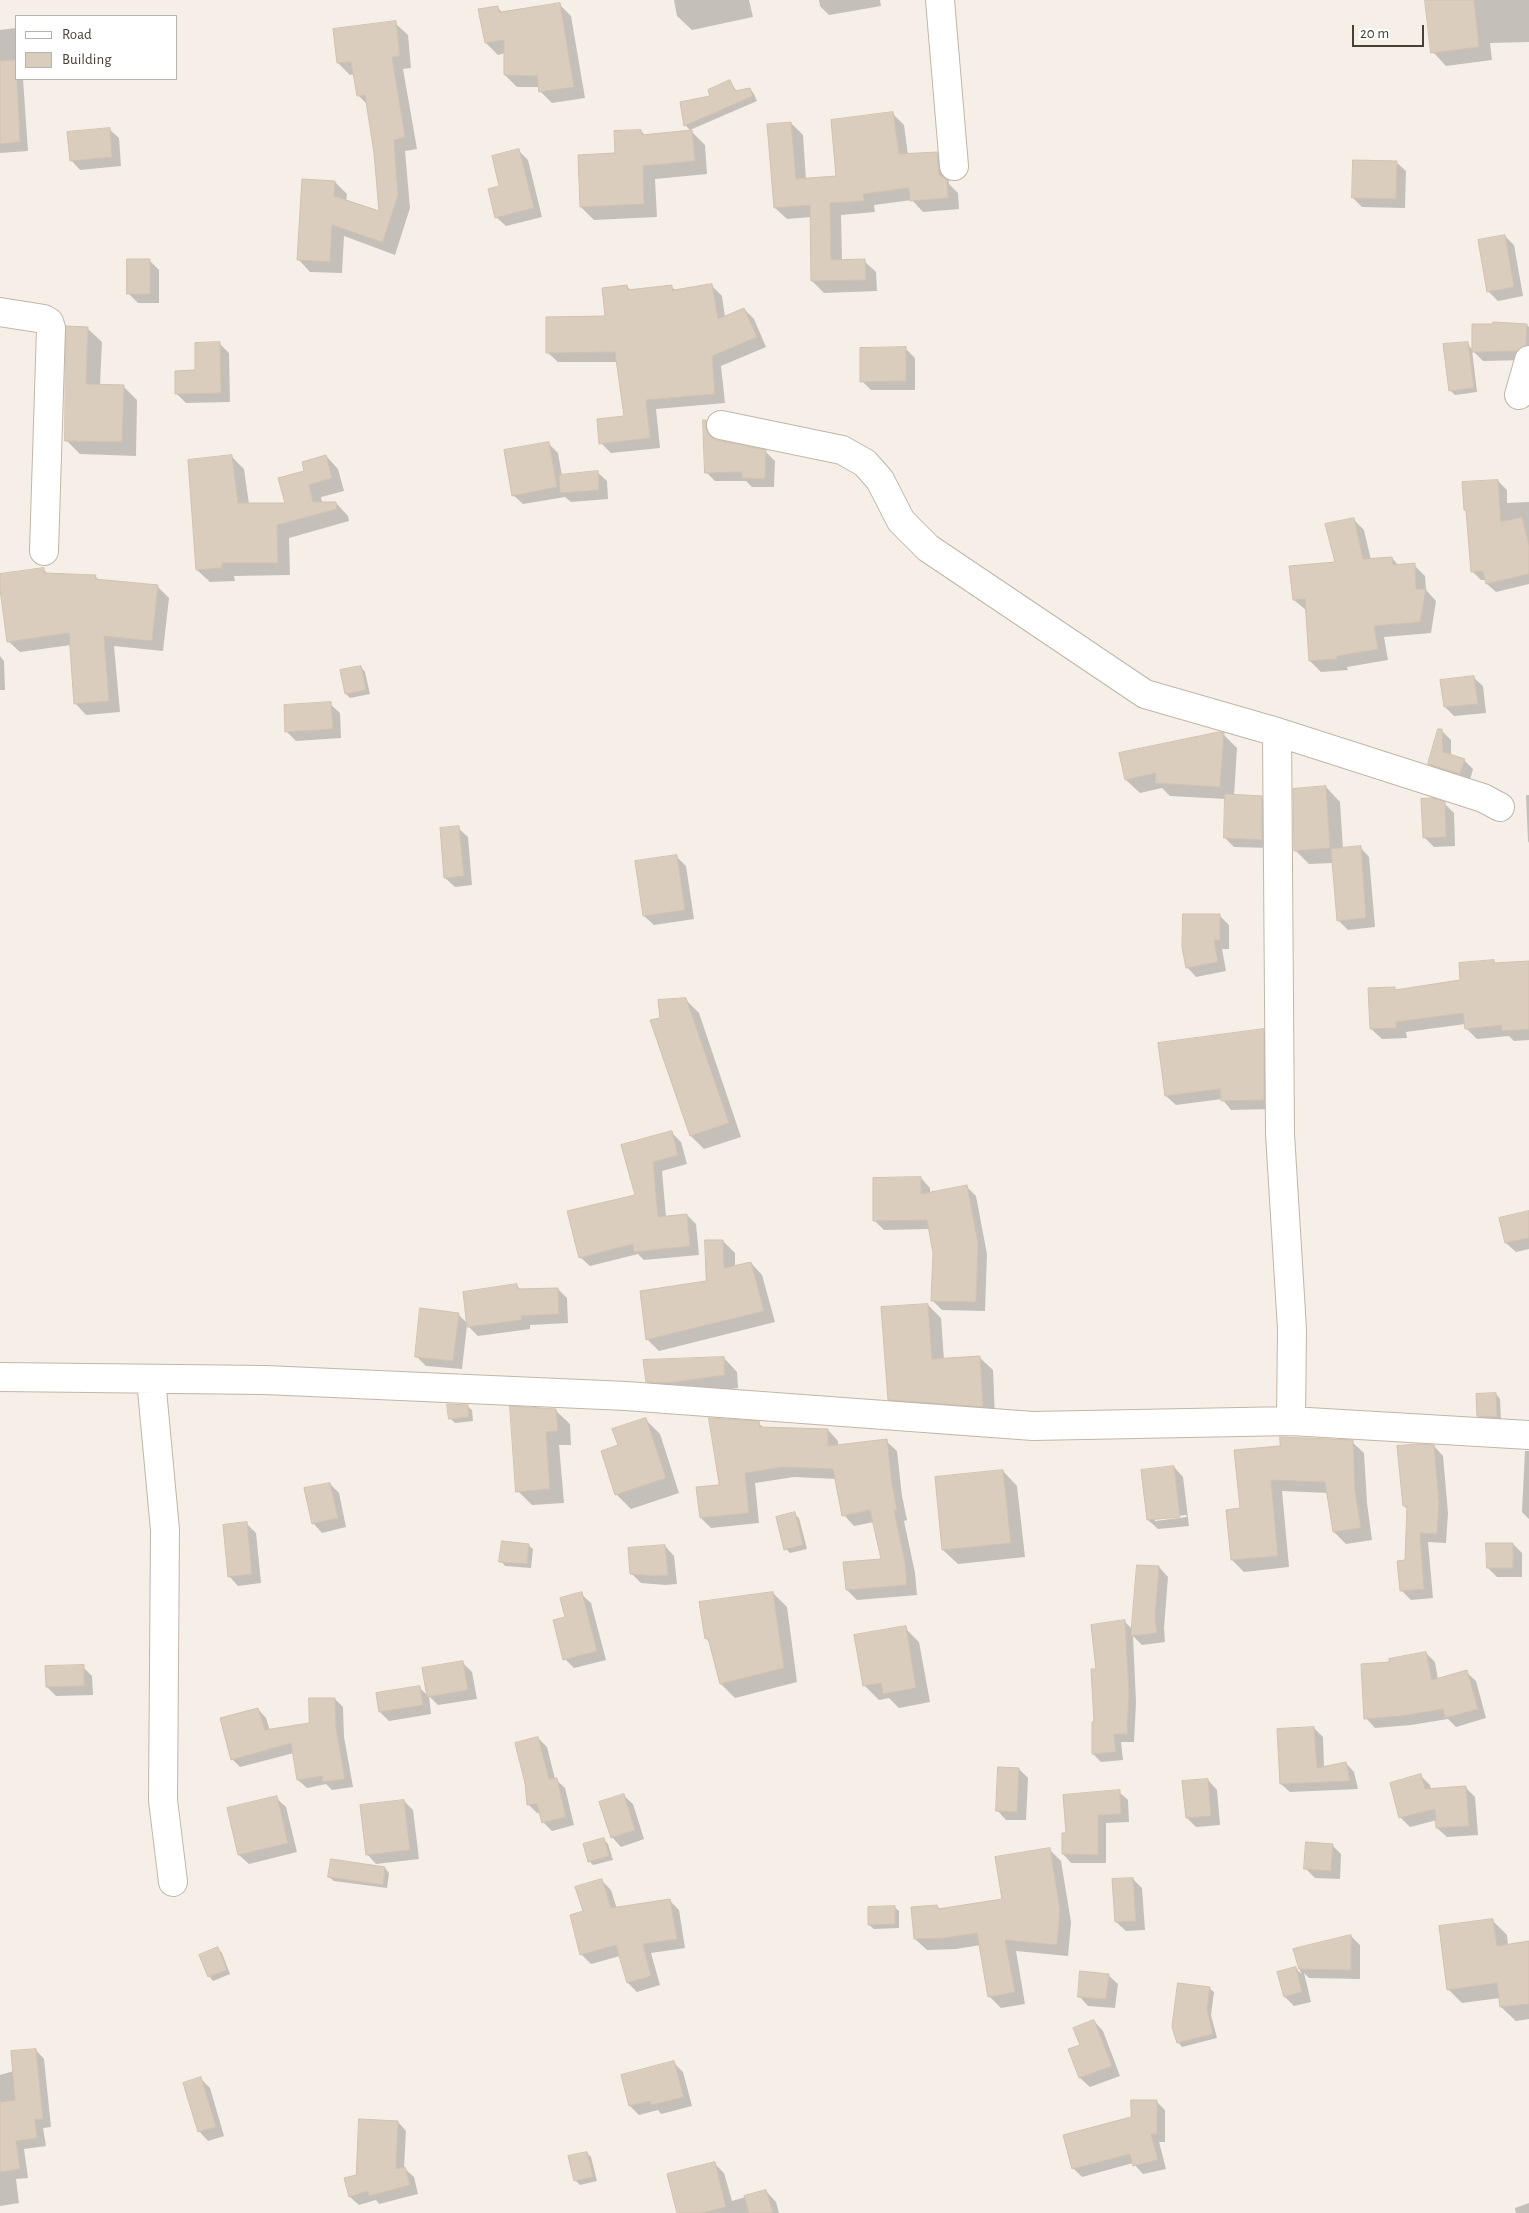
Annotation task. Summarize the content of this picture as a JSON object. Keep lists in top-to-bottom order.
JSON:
{
  "legend": ["Road", "Building"],
  "scale_bar": "20 m"
}
